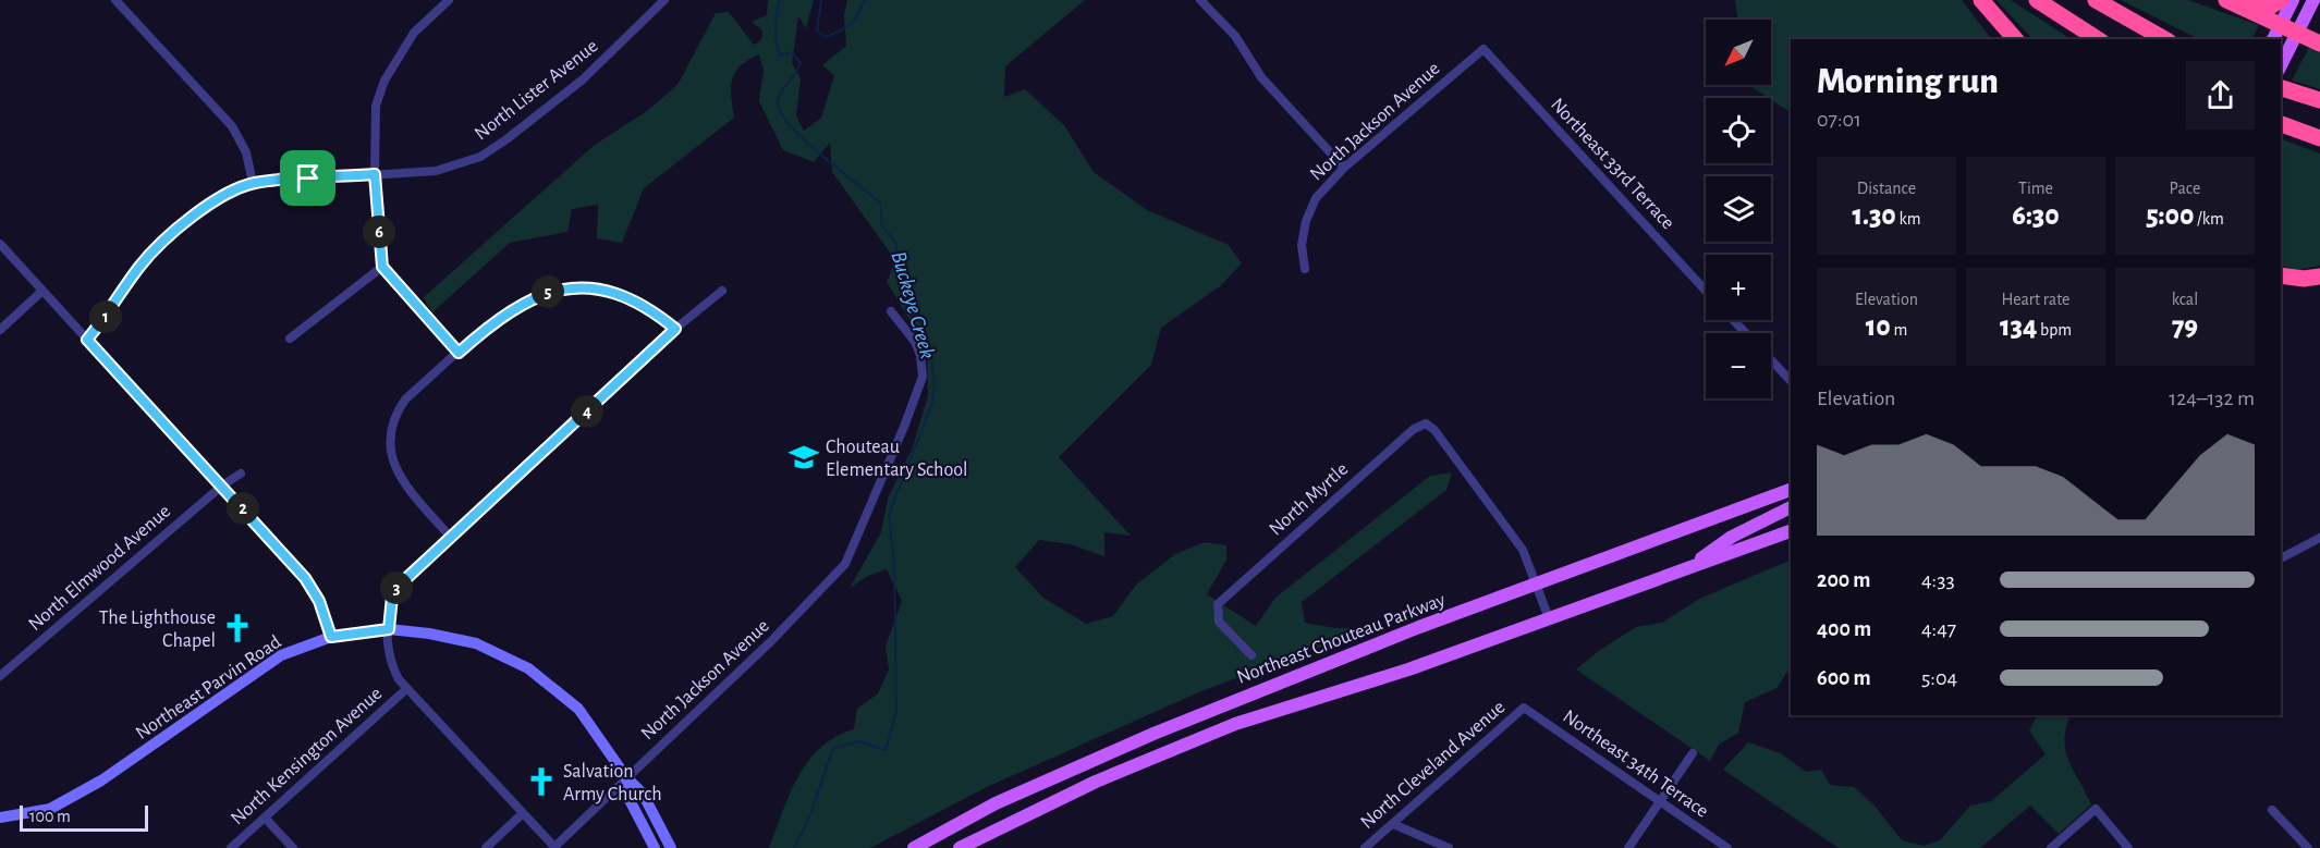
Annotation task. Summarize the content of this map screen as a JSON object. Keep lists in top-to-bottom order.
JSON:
{
  "streets": {
    "main road": ["Northeast Chouteau Parkway", "Northeast Parvin Road"],
    "street": [
      "North Lister Avenue",
      "North Jackson Avenue",
      "Northeast 33rd Terrace",
      "North Myrtle",
      "North Elmwood Avenue",
      "North Kensington Avenue",
      "Northeast 34th Terrace",
      "North Cleveland Avenue"
    ]
  },
  "crossings": [
    ["North Jackson Avenue", "Northeast 33rd Terrace"],
    ["North Jackson Avenue", "Northeast Parvin Road"],
    ["North Myrtle", "Northeast Chouteau Parkway"],
    ["Northeast 34th Terrace", "North Cleveland Avenue"]
  ],
  "water": ["Buckeye Creek"],
  "places": {
    "school or university": ["Chouteau Elementary School"],
    "church": ["The Lighthouse Chapel", "Salvation Army Church"]
  },
  "scale_bar": "100 m",
  "north": "bottom left",
  "page": {
    "map_buttons": ["+", "−"],
    "heading": ["Morning run", "07:01"],
    "stats": [
      ["Distance", "1.30 km"],
      ["Time", "6:30"],
      ["Pace", "5:00 /km"],
      ["Elevation", "10 m"],
      ["Heart rate", "134 bpm"],
      ["kcal", "79"]
    ],
    "pins": [
      "6",
      "5",
      "1",
      "4",
      "2",
      "3"
    ],
    "chart": ["Elevation", "124–132 m"],
    "list": [
      {
        "name": "200 m",
        "note": "4:33"
      },
      {
        "name": "400 m",
        "note": "4:47"
      },
      {
        "name": "600 m",
        "note": "5:04"
      }
    ],
    "scale": "100 m"
  }
}
